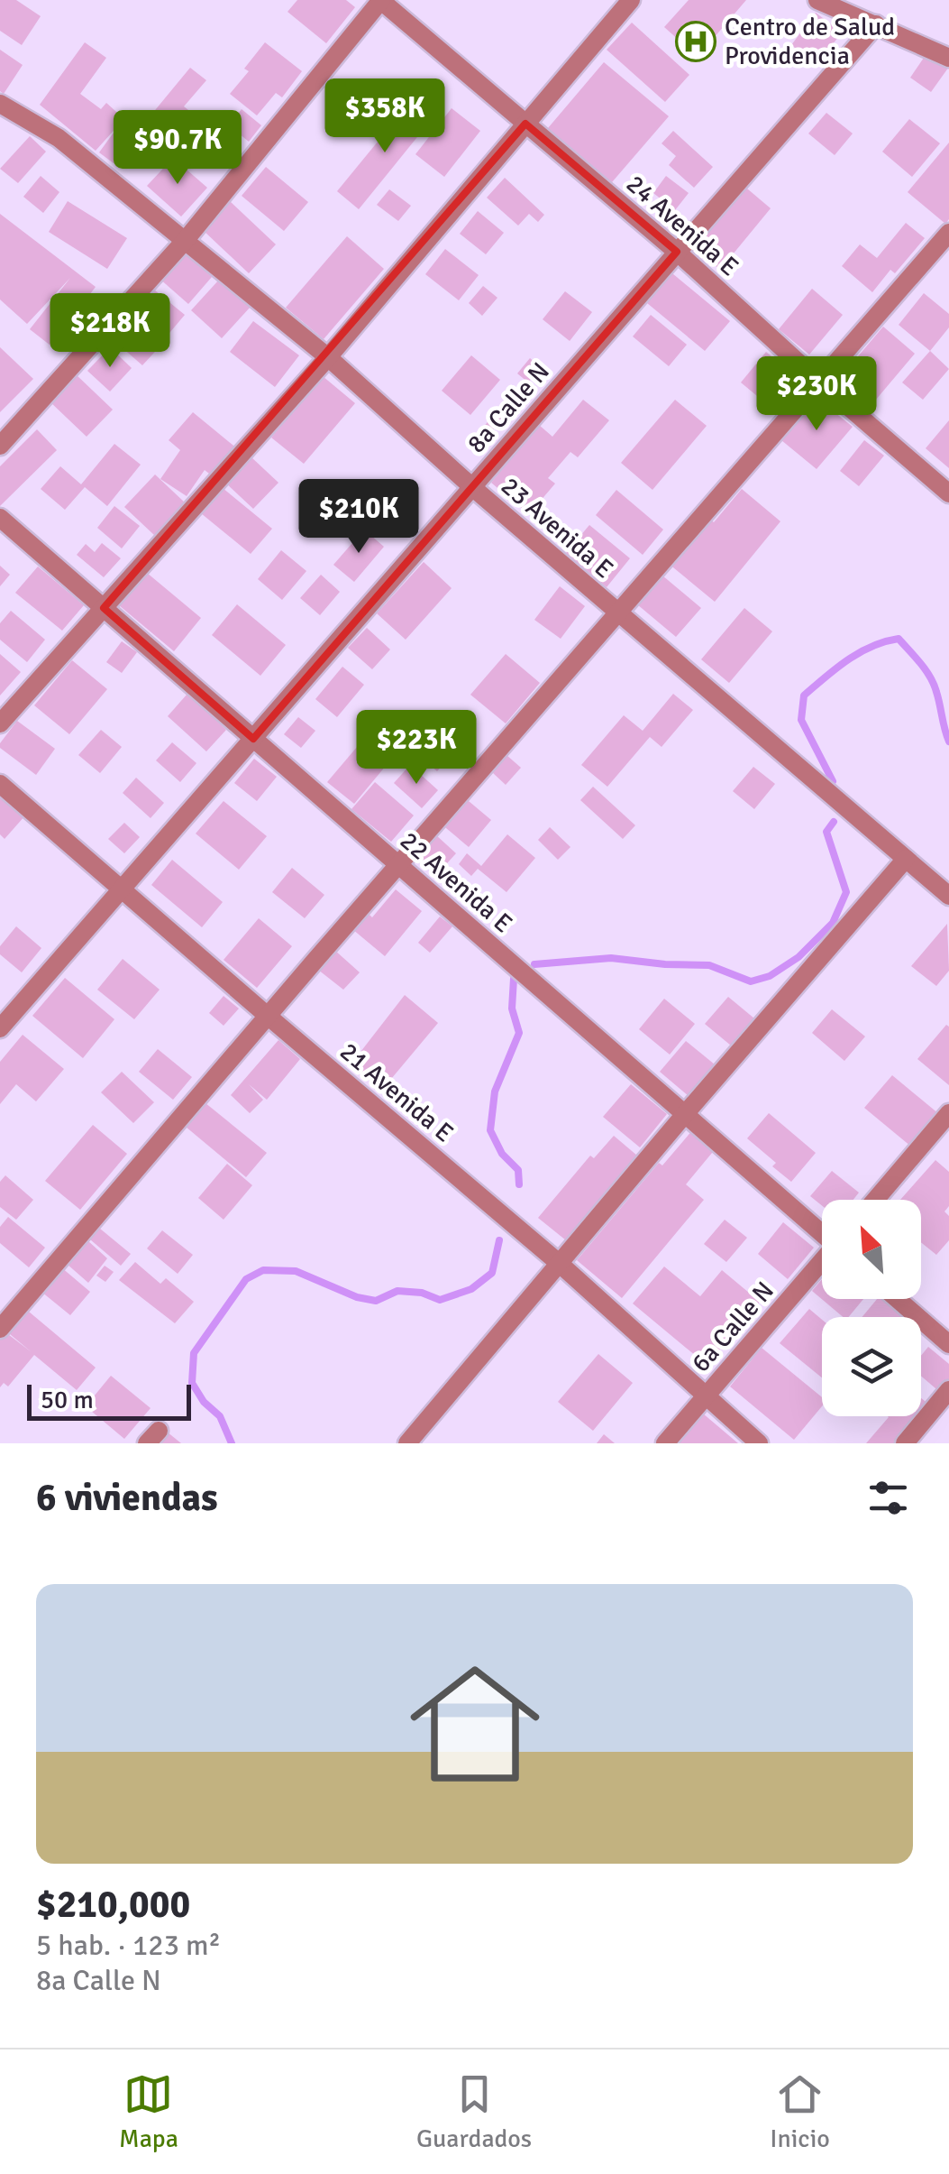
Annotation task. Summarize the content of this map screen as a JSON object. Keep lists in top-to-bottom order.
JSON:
{
  "streets": {
    "street": [
      "24 Avenida E",
      "8a Calle N",
      "23 Avenida E",
      "22 Avenida E",
      "21 Avenida E",
      "6a Calle N"
    ]
  },
  "crossings": [
    ["24 Avenida E", "8a Calle N"],
    ["8a Calle N", "23 Avenida E"],
    ["8a Calle N", "22 Avenida E"],
    ["8a Calle N", "21 Avenida E"],
    ["21 Avenida E", "6a Calle N"]
  ],
  "places": {
    "hospital": ["Centro de Salud Providencia"]
  },
  "scale_bar": "50 m",
  "north": "top left",
  "page": {
    "price": [
      "$358K",
      "$90.7K",
      "$218K",
      "$230K",
      "$210K",
      "$223K"
    ],
    "scale": "50 m",
    "heading": "6 viviendas",
    "list": [
      {
        "name": "$210,000",
        "note": "5 hab. · 123 m² · 8a Calle N"
      }
    ],
    "tabs": ["Mapa", "Guardados", "Inicio"]
  }
}
